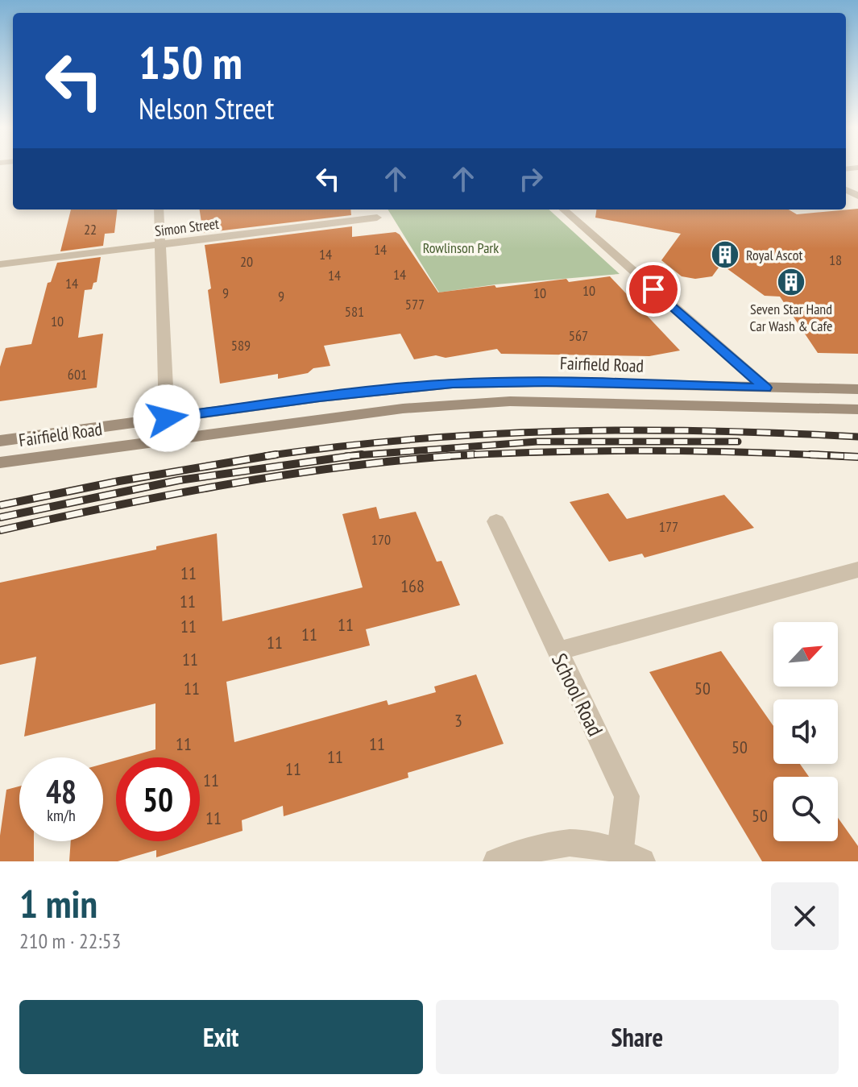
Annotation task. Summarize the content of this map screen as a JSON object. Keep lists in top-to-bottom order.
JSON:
{
  "streets": {
    "main road": ["Fairfield Road"],
    "street": ["Simon Street", "School Road"]
  },
  "parks": ["Rowlinson Park"],
  "places": {
    "building": ["Royal Ascot", "Seven Star Hand Car Wash & Cafe"]
  },
  "house_numbers": [
    "22",
    "14",
    "14",
    "18",
    "20",
    "14",
    "14",
    "14",
    "10",
    "9",
    "10",
    "9",
    "577",
    "581",
    "10",
    "567",
    "589",
    "601",
    "177",
    "170",
    "11",
    "168",
    "11",
    "11",
    "11",
    "11",
    "11",
    "11",
    "11",
    "50",
    "3",
    "11",
    "11",
    "50",
    "11",
    "11",
    "11",
    "50",
    "11"
  ],
  "north": "top right",
  "page": {
    "turn": ["150 m", "Nelson Street"],
    "speed": "48 km/h",
    "limit": "50",
    "heading": ["1 min", "210 m · 22:53"],
    "buttons": ["Exit", "Share"]
  }
}
